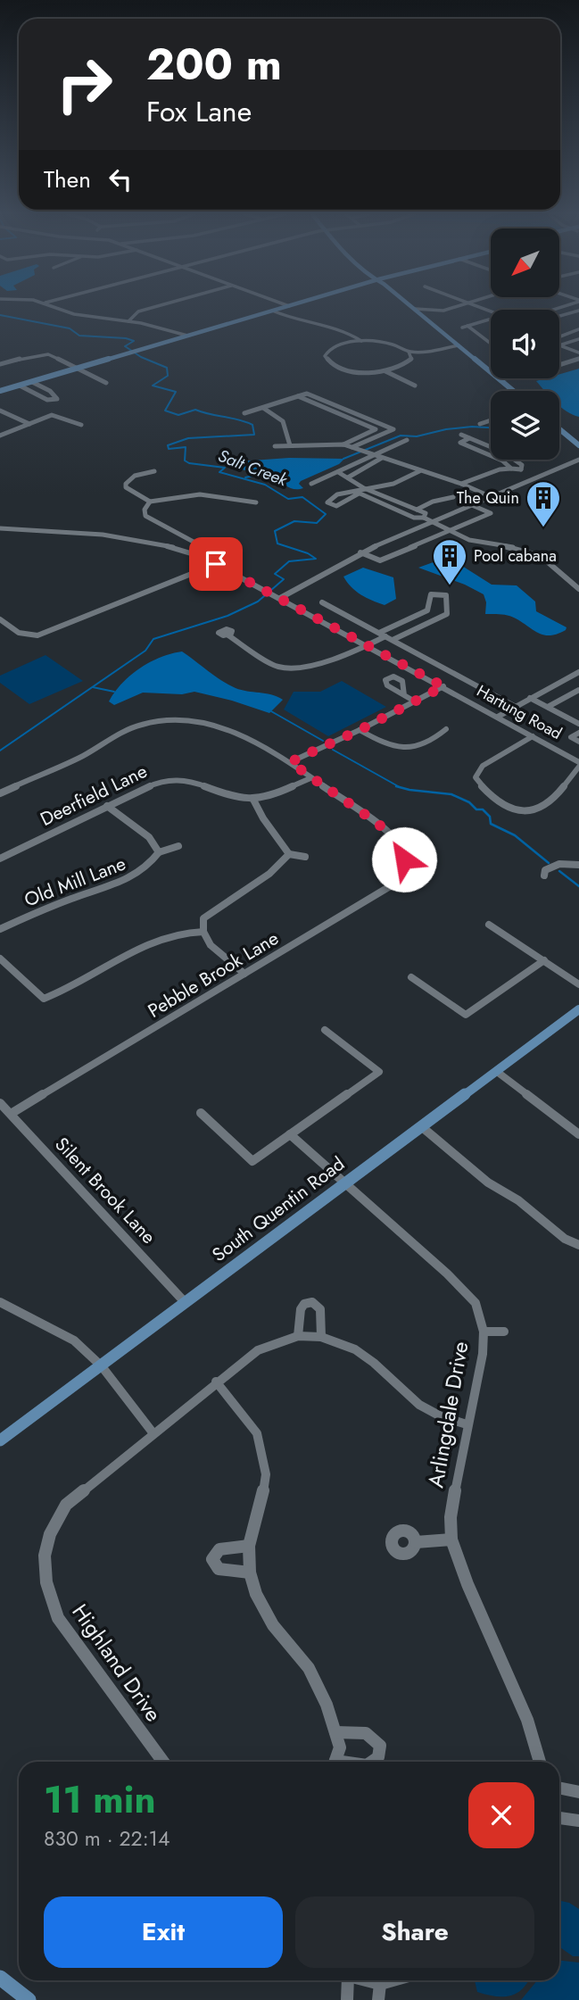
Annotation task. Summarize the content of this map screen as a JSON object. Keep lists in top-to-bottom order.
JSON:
{
  "streets": {
    "main road": ["South Quentin Road"],
    "street": [
      "Hartung Road",
      "Deerfield Lane",
      "Old Mill Lane",
      "Pebble Brook Lane",
      "Silent Brook Lane",
      "Arlingdale Drive",
      "Highland Drive"
    ]
  },
  "crossings": [
    ["Pebble Brook Lane", "Silent Brook Lane"],
    ["Silent Brook Lane", "South Quentin Road"],
    ["South Quentin Road", "Arlingdale Drive"],
    ["Arlingdale Drive", "Highland Drive"]
  ],
  "water": ["Salt Creek"],
  "places": {
    "building": ["The Quin", "Pool cabana"]
  },
  "north": "bottom left",
  "page": {
    "turn": ["200 m", "Fox Lane"],
    "then": "Then",
    "heading": ["11 min", "830 m · 22:14"],
    "buttons": ["Exit", "Share"]
  }
}
